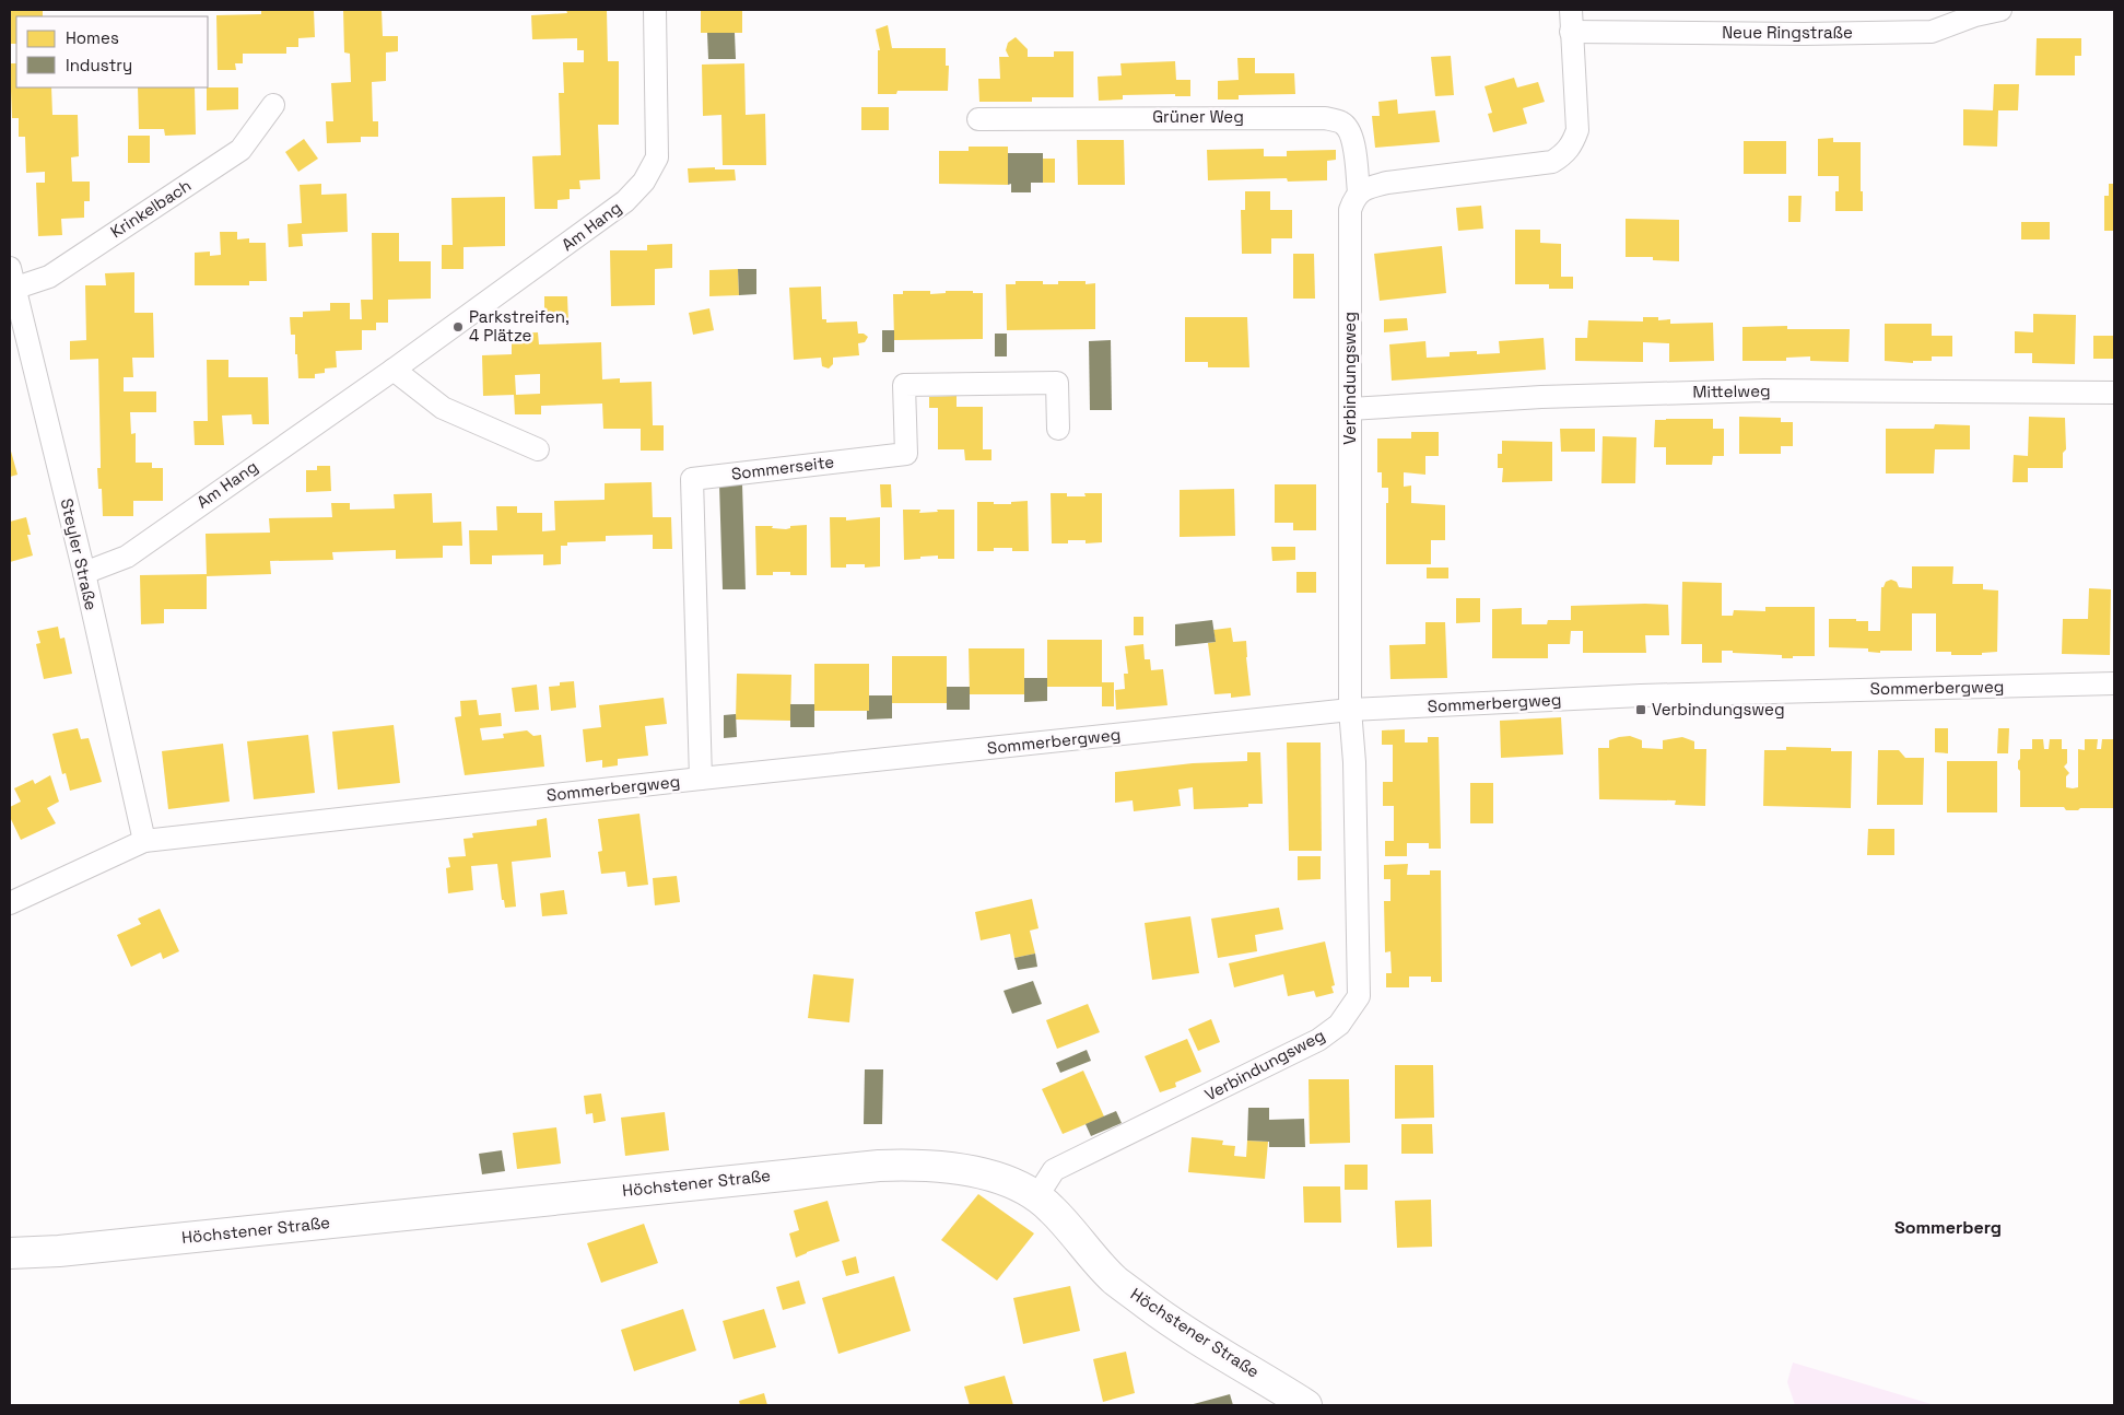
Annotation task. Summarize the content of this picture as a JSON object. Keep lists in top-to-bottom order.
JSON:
{
  "streets": {
    "main road": ["Höchstener Straße"],
    "street": [
      "Neue Ringstraße",
      "Grüner Weg",
      "Krinkelbach",
      "Am Hang",
      "Verbindungsweg",
      "Mittelweg",
      "Sommerseite",
      "Steyler Straße",
      "Sommerbergweg"
    ]
  },
  "crossings": [
    ["Grüner Weg", "Verbindungsweg"],
    ["Krinkelbach", "Steyler Straße"],
    ["Am Hang", "Steyler Straße"],
    ["Verbindungsweg", "Mittelweg"],
    ["Verbindungsweg", "Sommerbergweg"],
    ["Verbindungsweg", "Höchstener Straße"],
    ["Sommerseite", "Sommerbergweg"],
    ["Steyler Straße", "Sommerbergweg"]
  ],
  "districts": ["Sommerberg"],
  "places": {
    "other": ["Parkstreifen, 4 Plätze"],
    "transit": ["Verbindungsweg"]
  },
  "legend": ["Homes", "Industry"]
}
